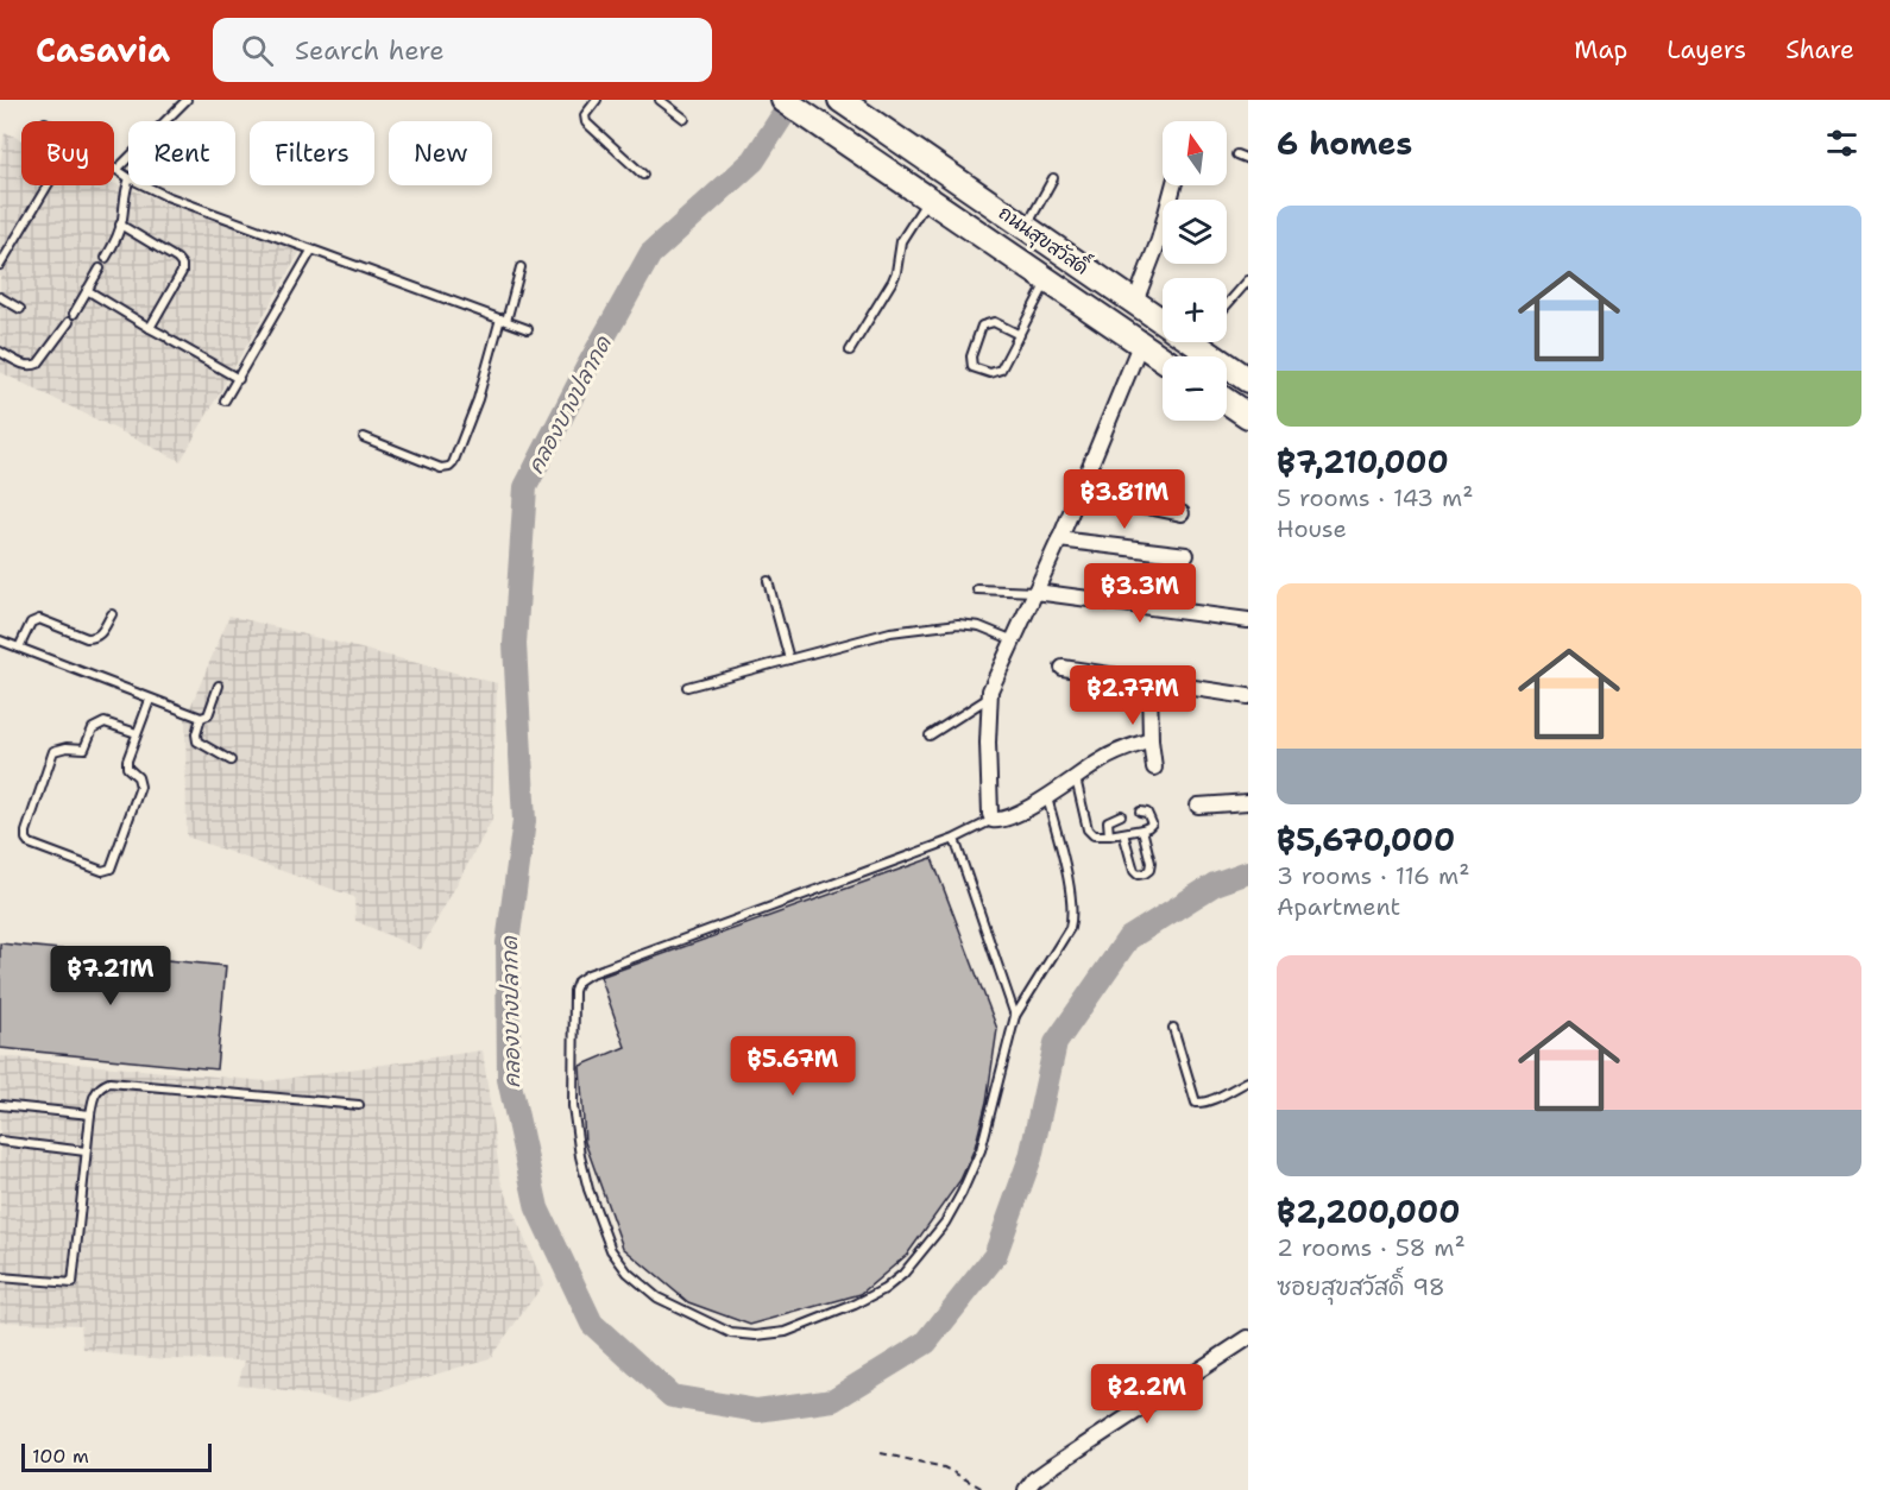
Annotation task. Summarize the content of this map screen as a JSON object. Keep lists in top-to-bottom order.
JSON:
{
  "streets": {
    "main road": ["ถนนสุขสวัสดิ์"]
  },
  "water": ["คลองบางปลากด"],
  "scale_bar": "100 m",
  "north": "top",
  "page": {
    "header": "Casavia",
    "search": "Search here",
    "nav": ["Map", "Layers", "Share"],
    "heading": "6 homes",
    "map_buttons": ["+", "−"],
    "chip": [
      "Buy",
      "Rent",
      "Filters",
      "New"
    ],
    "list": [
      {
        "name": "฿7,210,000",
        "note": "5 rooms · 143 m² · House"
      },
      {
        "name": "฿5,670,000",
        "note": "3 rooms · 116 m² · Apartment"
      },
      {
        "name": "฿2,200,000",
        "note": "2 rooms · 58 m² · ซอยสุขสวัสดิ์ 98"
      }
    ],
    "price": [
      "฿3.81M",
      "฿3.3M",
      "฿2.77M",
      "฿7.21M",
      "฿5.67M",
      "฿2.2M"
    ],
    "scale": "100 m"
  }
}
